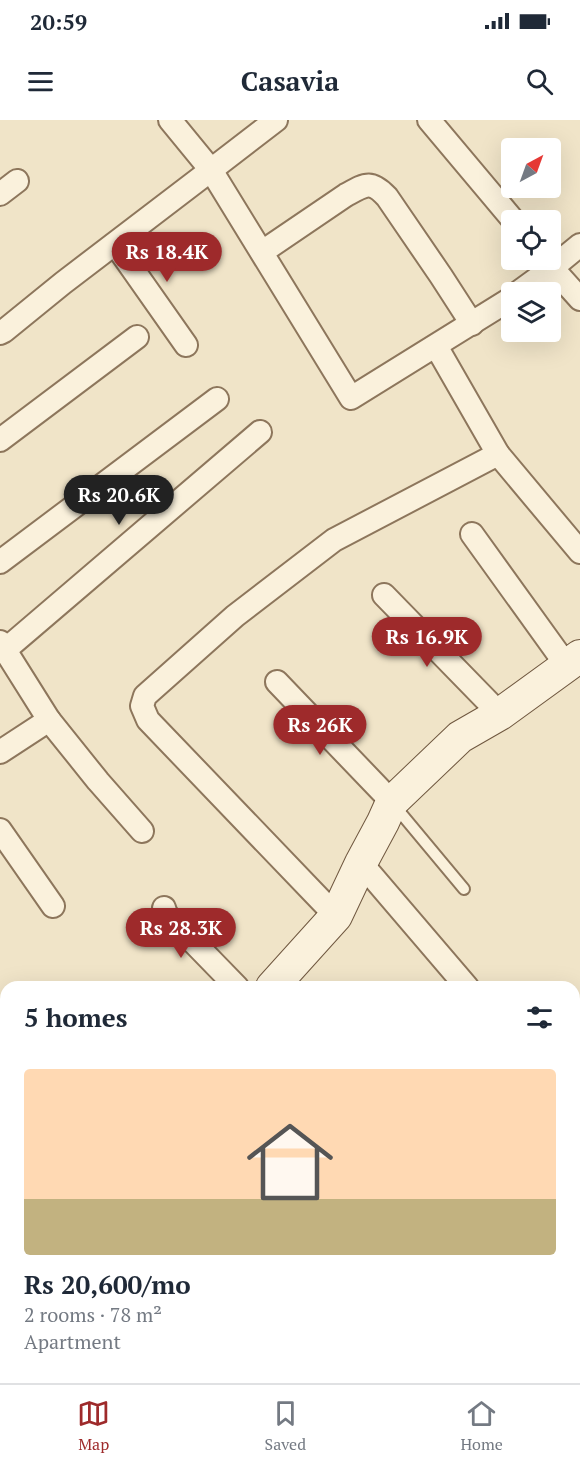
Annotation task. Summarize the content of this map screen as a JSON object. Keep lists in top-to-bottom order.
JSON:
{
  "north": "top right",
  "page": {
    "status": "20:59",
    "header": "Casavia",
    "price": [
      "Rs 18.4K",
      "Rs 20.6K",
      "Rs 16.9K",
      "Rs 26K",
      "Rs 28.3K"
    ],
    "heading": "5 homes",
    "list": [
      {
        "name": "Rs 20,600/mo",
        "note": "2 rooms · 78 m² · Apartment"
      }
    ],
    "tabs": ["Map", "Saved", "Home"]
  }
}
